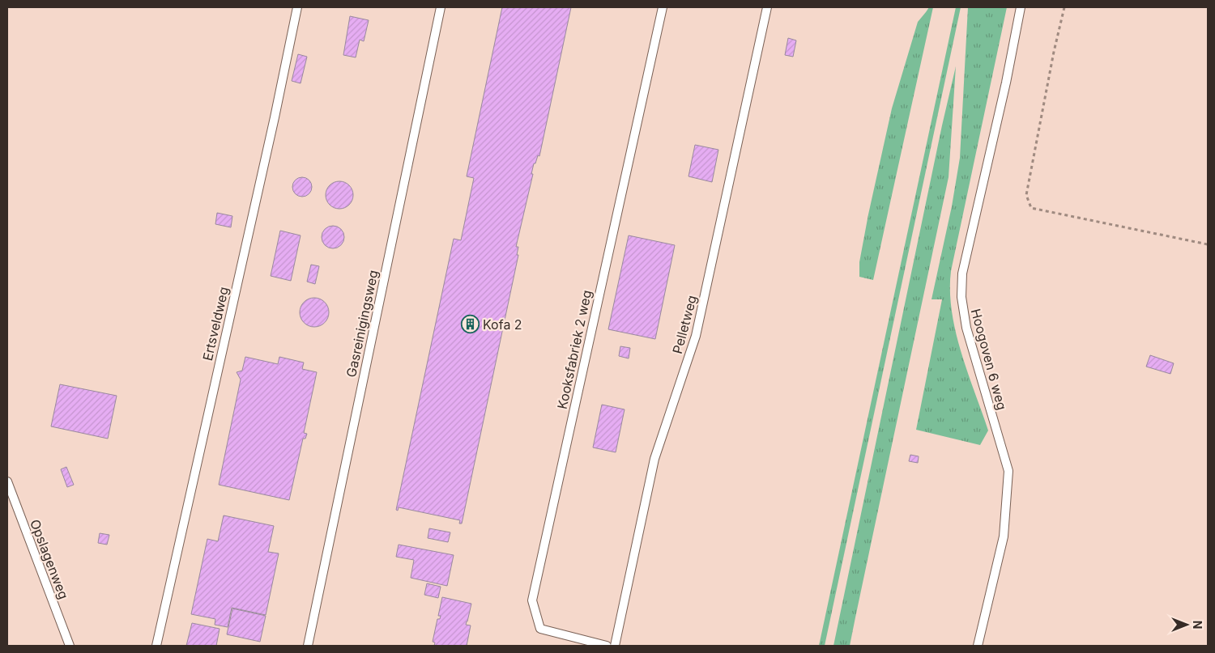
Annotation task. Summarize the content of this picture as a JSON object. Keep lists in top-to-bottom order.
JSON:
{
  "streets": {
    "lane": [
      "Ertsveldweg",
      "Gasreinigingsweg",
      "Pelletweg",
      "Kooksfabriek 2 weg",
      "Hoogoven 6 weg",
      "Opslagenweg"
    ]
  },
  "places": {
    "building": ["Kofa 2"]
  },
  "north": "right"
}
